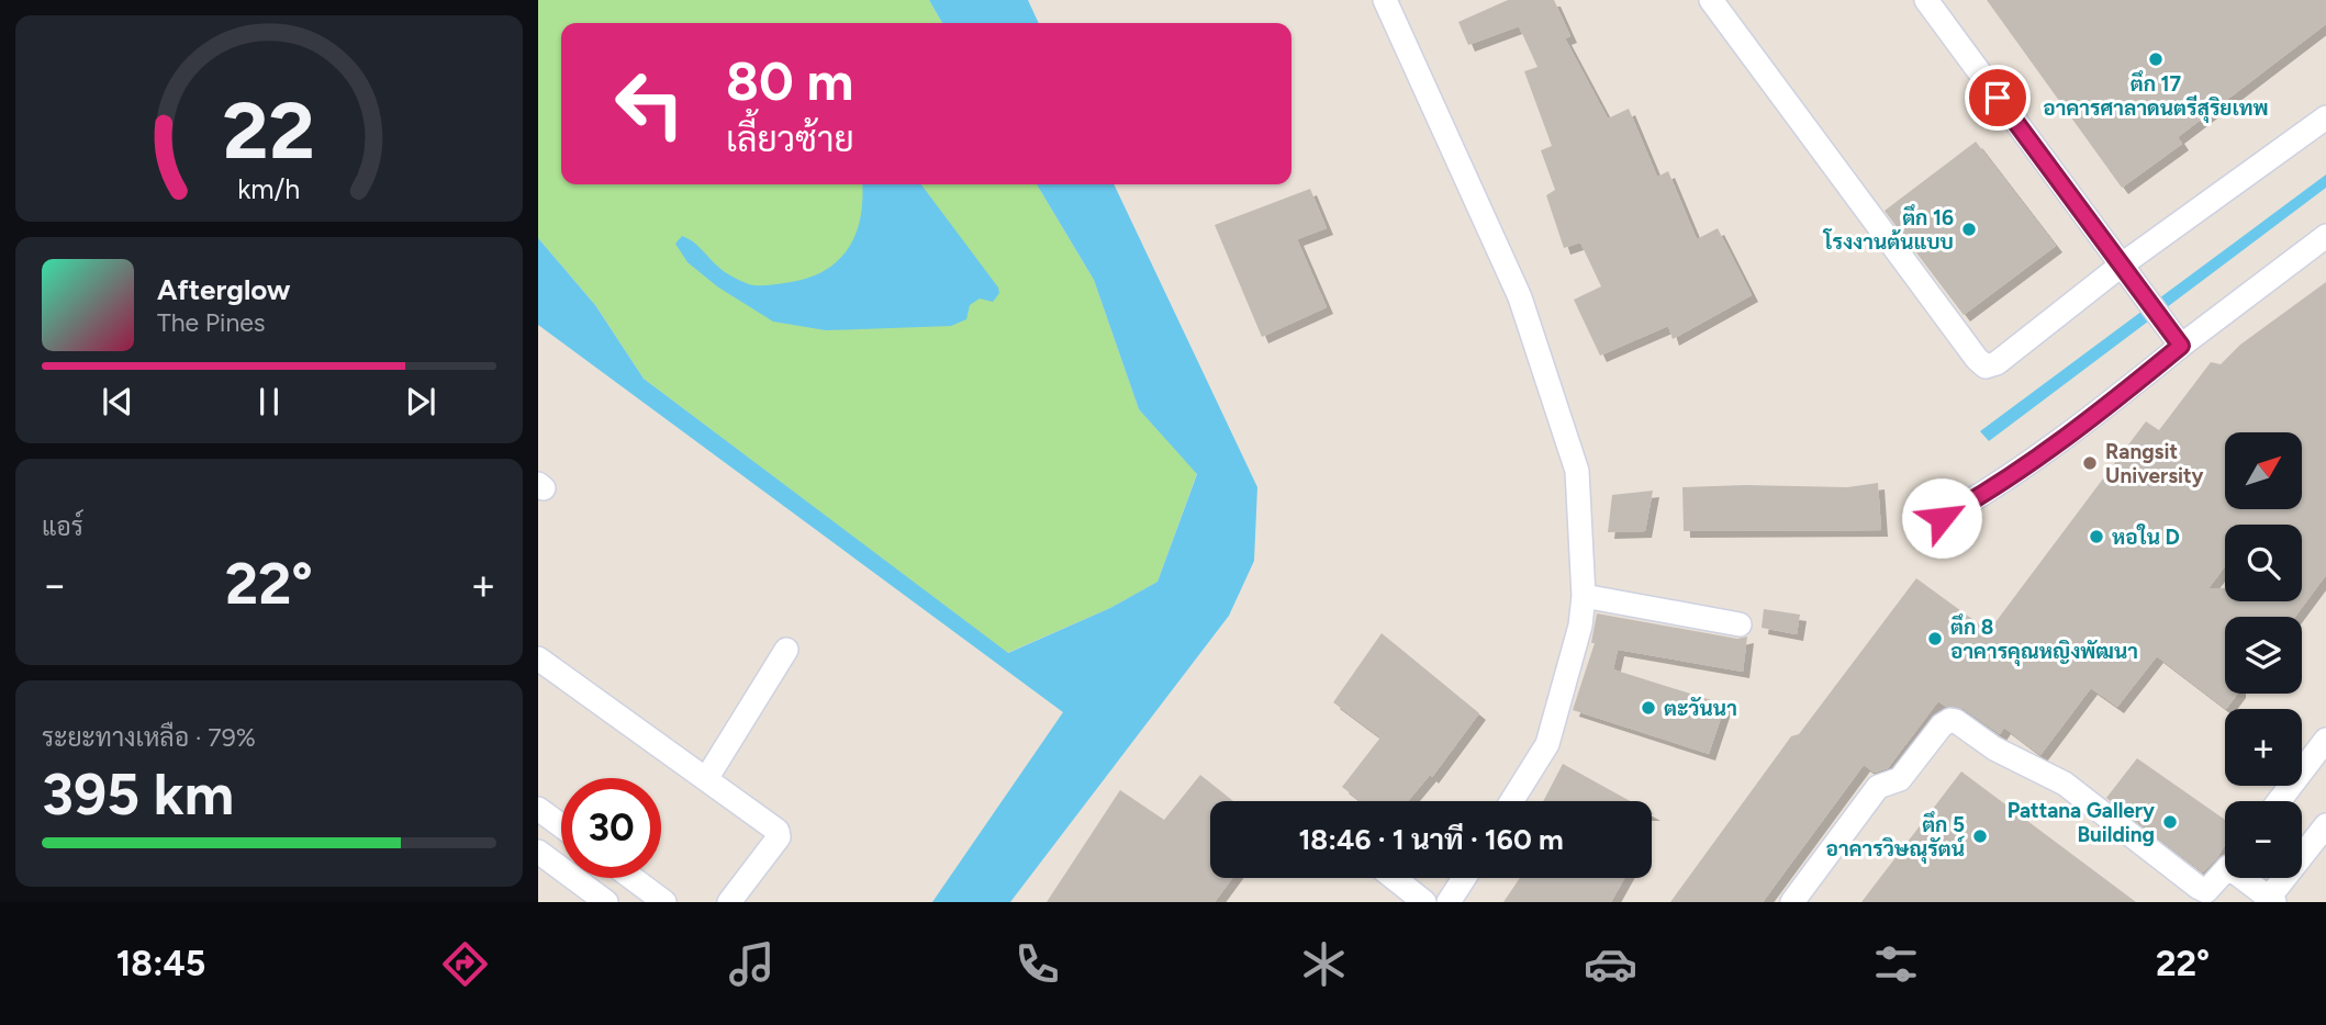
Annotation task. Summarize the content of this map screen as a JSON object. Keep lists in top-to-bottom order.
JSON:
{
  "places": [
    "ตึก 17 อาคารศาลาดนตรีสุริยเทพ",
    "ตึก 16 โรงงานต้นแบบ",
    "Rangsit University",
    "หอใน D",
    "ตึก 8 อาคารคุณหญิงพัฒนา",
    "ตะวันนา",
    "Pattana Gallery Building",
    "ตึก 5 อาคารวิษณุรัตน์"
  ],
  "north": "top right",
  "page": {
    "turn": ["80 m", "เลี้ยวซ้าย"],
    "song": ["Afterglow", "The Pines"],
    "map_buttons": ["+", "−"],
    "tile": [
      "แอร์",
      ["ระยะทางเหลือ · 79%", "395 km"]
    ],
    "heat": ["−", "22°", "+"],
    "limit": "30",
    "trip": "18:46 · 1 นาที · 160 m",
    "tabs": ["18:45", "22°"],
    "gauge": ["22", "km/h"]
  }
}
